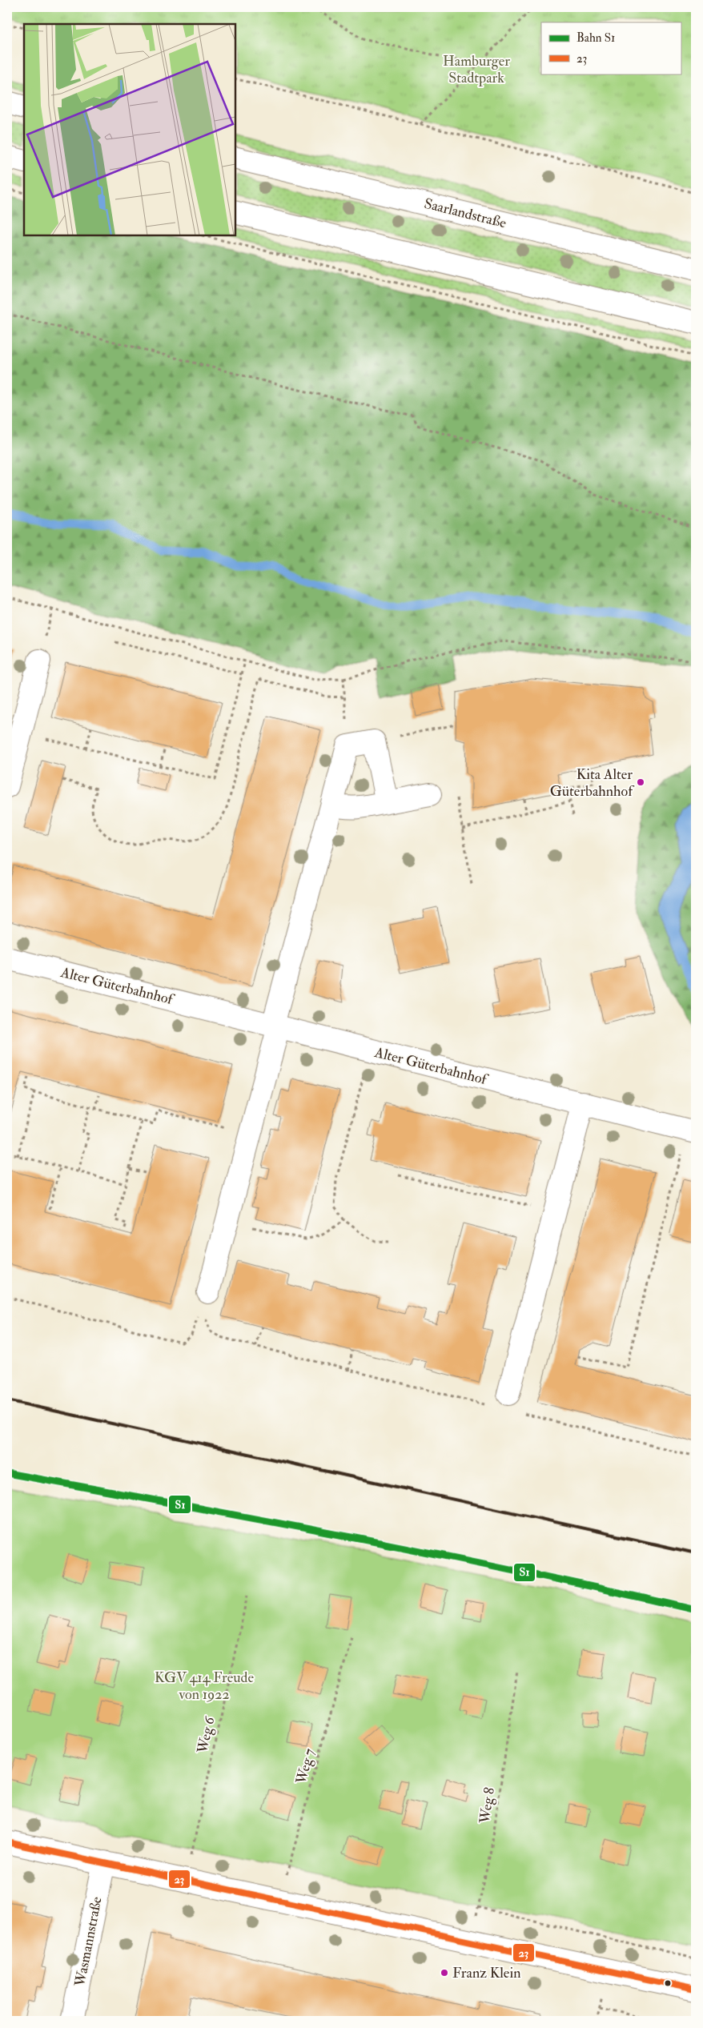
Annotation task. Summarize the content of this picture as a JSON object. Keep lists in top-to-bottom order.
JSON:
{
  "streets": {
    "street": ["Saarlandstraße", "Alter Güterbahnhof", "Wasmannstraße"],
    "path": ["Weg 6", "Weg 7", "Weg 8"]
  },
  "parks": ["Hamburger Stadtpark", "KGV 414 Freude von 1922"],
  "places": ["Kita Alter Güterbahnhof", "Franz Klein"],
  "lines": ["rail line S1", "transit line 23"],
  "legend": ["Bahn S1", "23"]
}
